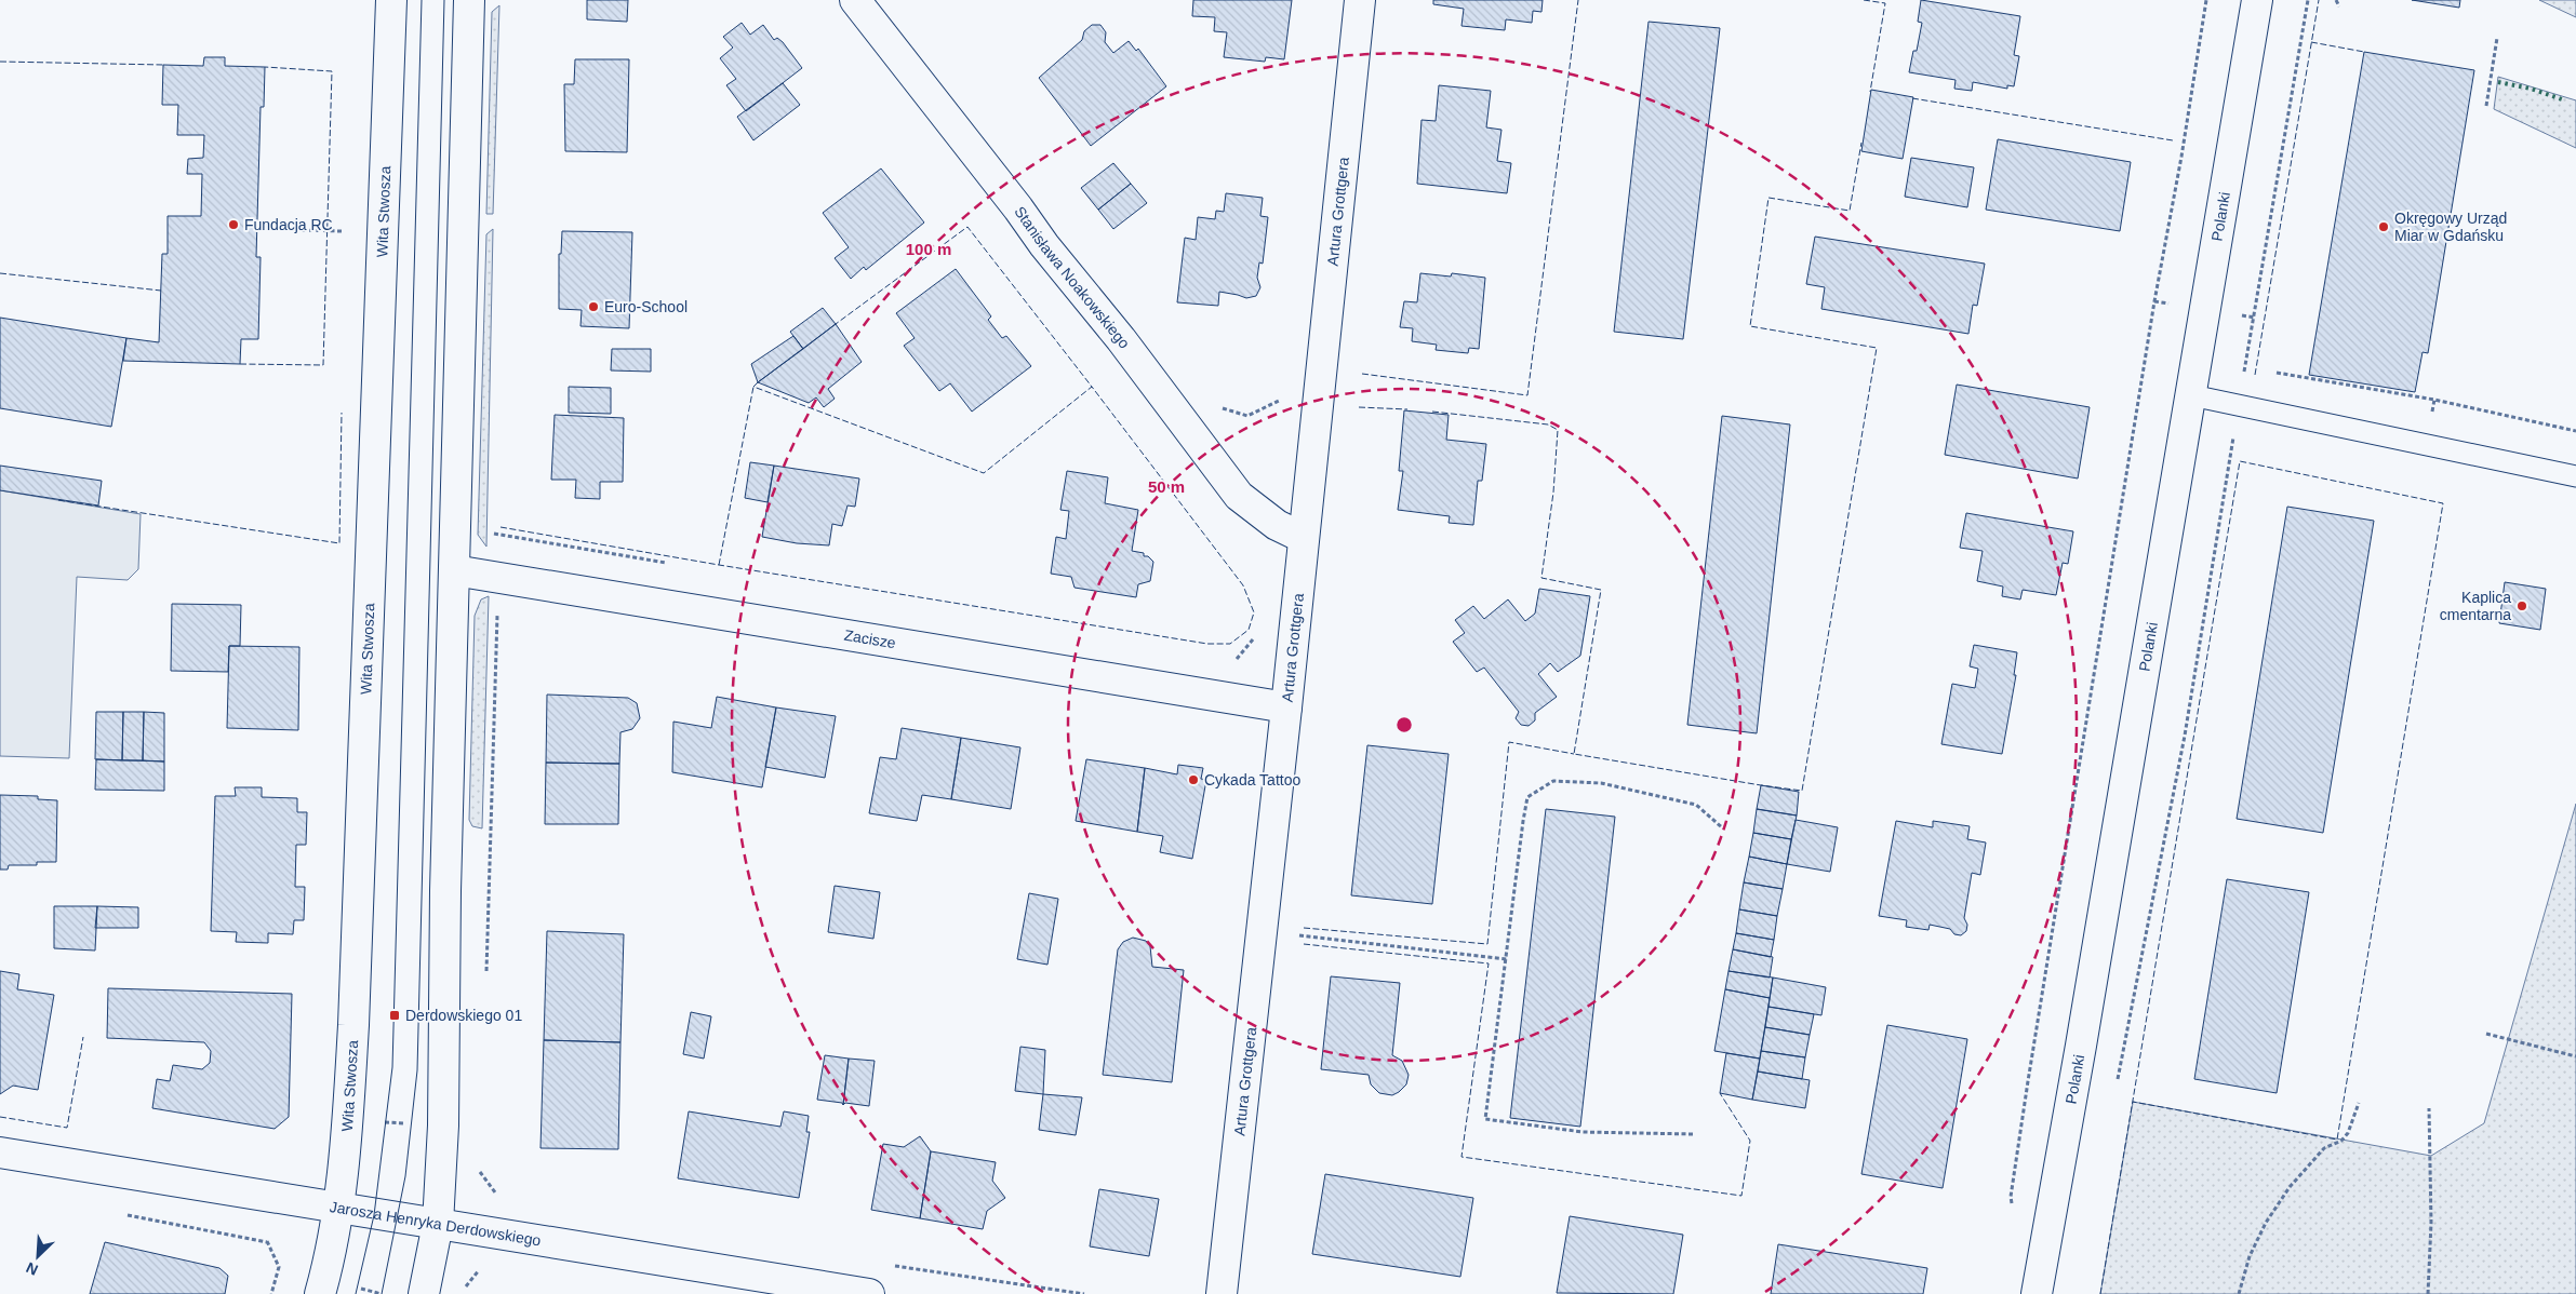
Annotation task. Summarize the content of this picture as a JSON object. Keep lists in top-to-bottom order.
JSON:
{
  "streets": {
    "street": [
      "Wita Stwosza",
      "Artura Grottgera",
      "Polanki",
      "Stanisława Noakowskiego",
      "Zacisze",
      "Jarosza Henryka Derdowskiego"
    ]
  },
  "crossings": [
    ["Wita Stwosza", "Jarosza Henryka Derdowskiego"],
    ["Artura Grottgera", "Stanisława Noakowskiego"],
    ["Artura Grottgera", "Zacisze"]
  ],
  "places": {
    "other": [
      "Fundacja RC",
      "Okręgowy Urząd Miar w Gdańsku",
      "Euro-School",
      "Kaplica cmentarna",
      "Cykada Tattoo"
    ],
    "transit": ["Derdowskiego 01"]
  },
  "north": "bottom left",
  "rings": ["100 m", "50 m"]
}
